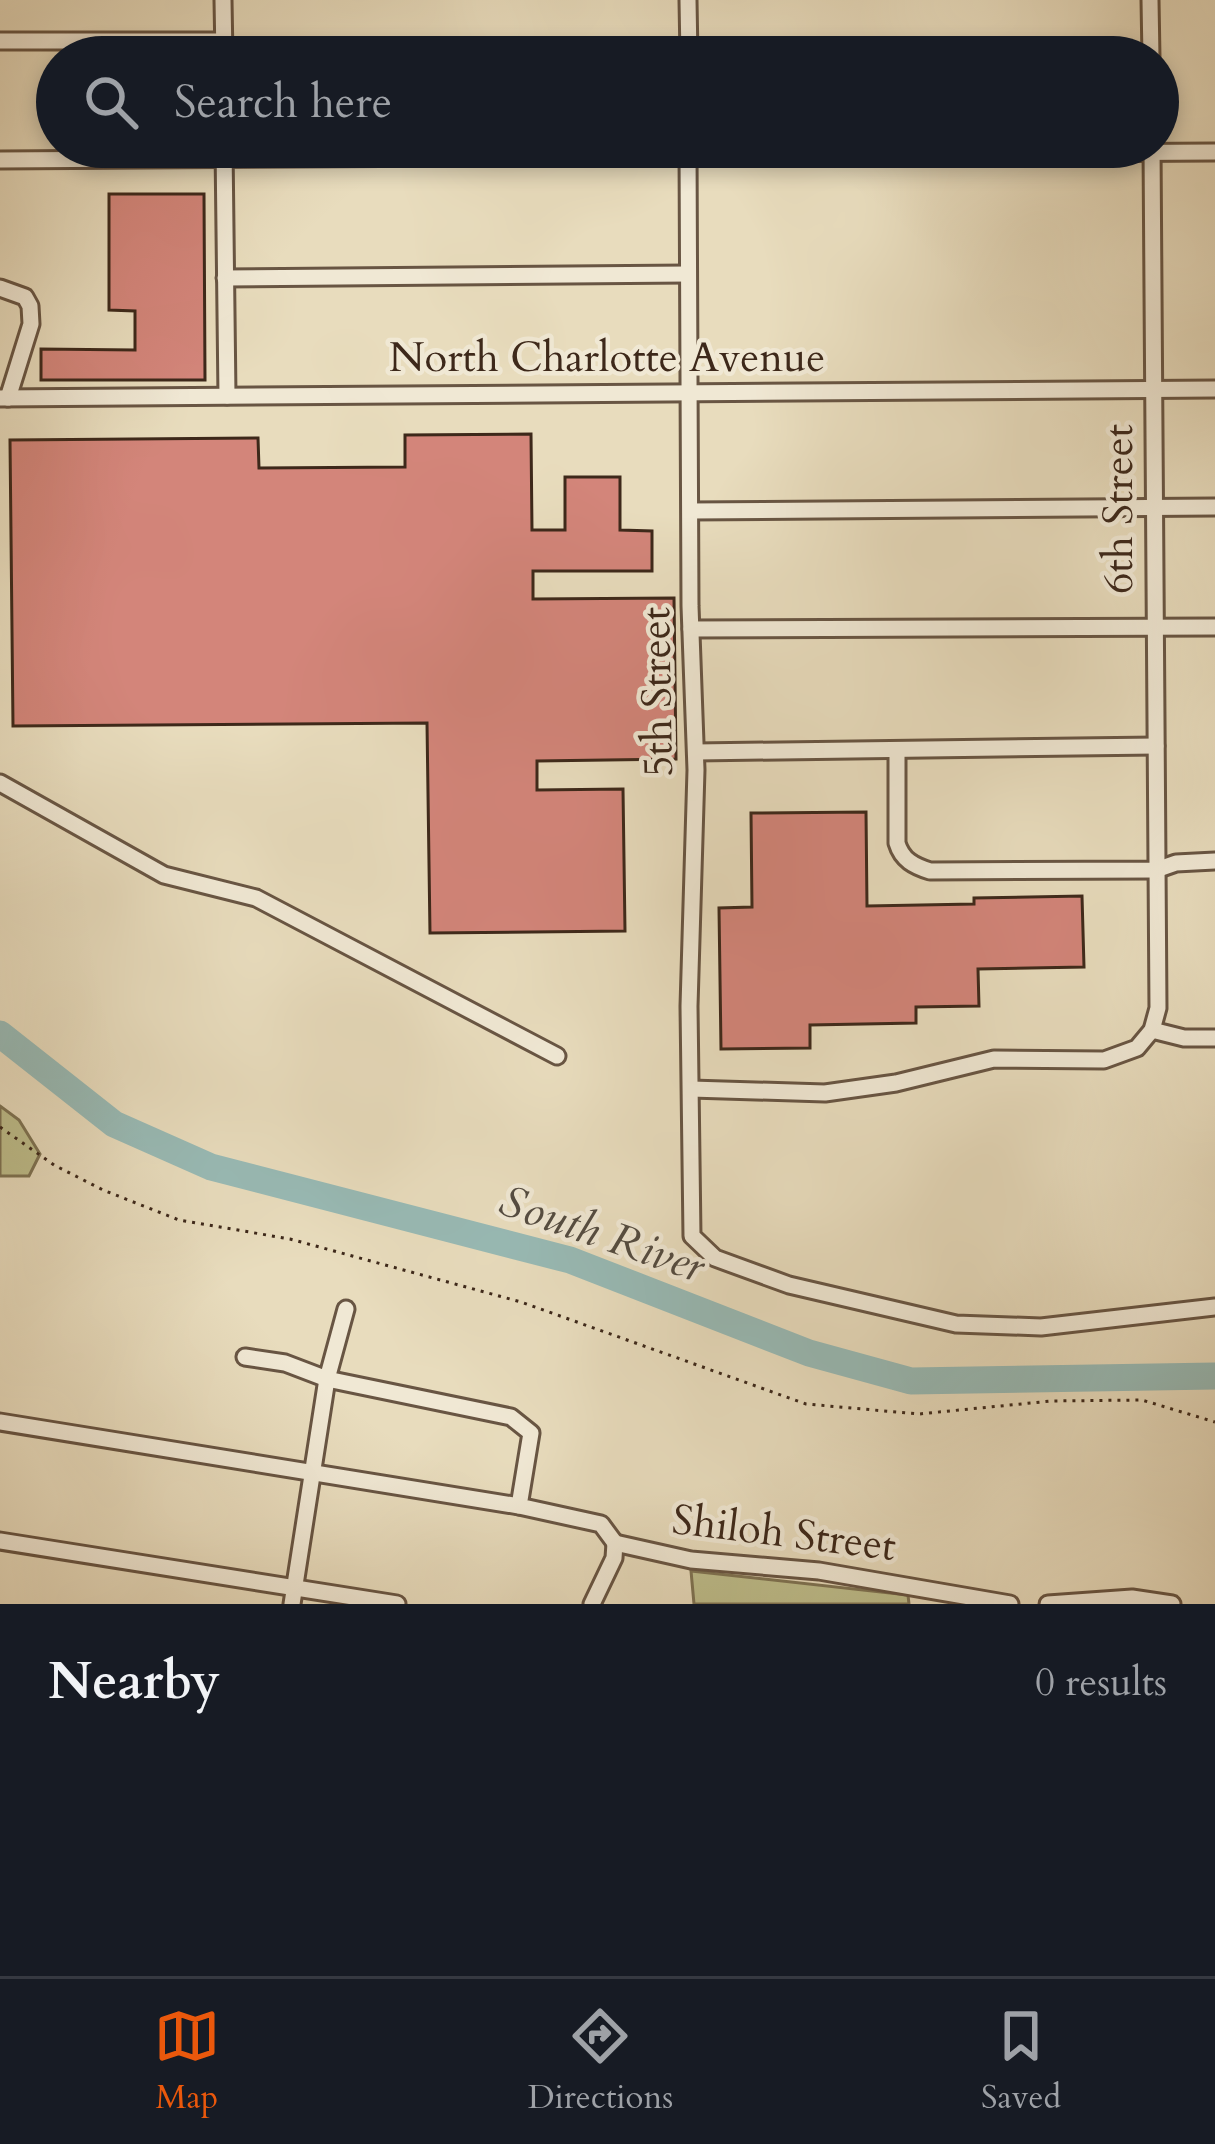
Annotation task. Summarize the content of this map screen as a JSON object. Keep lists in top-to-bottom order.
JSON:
{
  "streets": {
    "street": [
      "North Charlotte Avenue",
      "6th Street",
      "5th Street",
      "Shiloh Street"
    ]
  },
  "crossings": [
    ["North Charlotte Avenue", "6th Street"],
    ["North Charlotte Avenue", "5th Street"]
  ],
  "water": ["South River"],
  "page": {
    "search": "Search here",
    "heading": ["Nearby", "0 results"],
    "nav": ["Map", "Directions", "Saved"]
  }
}
